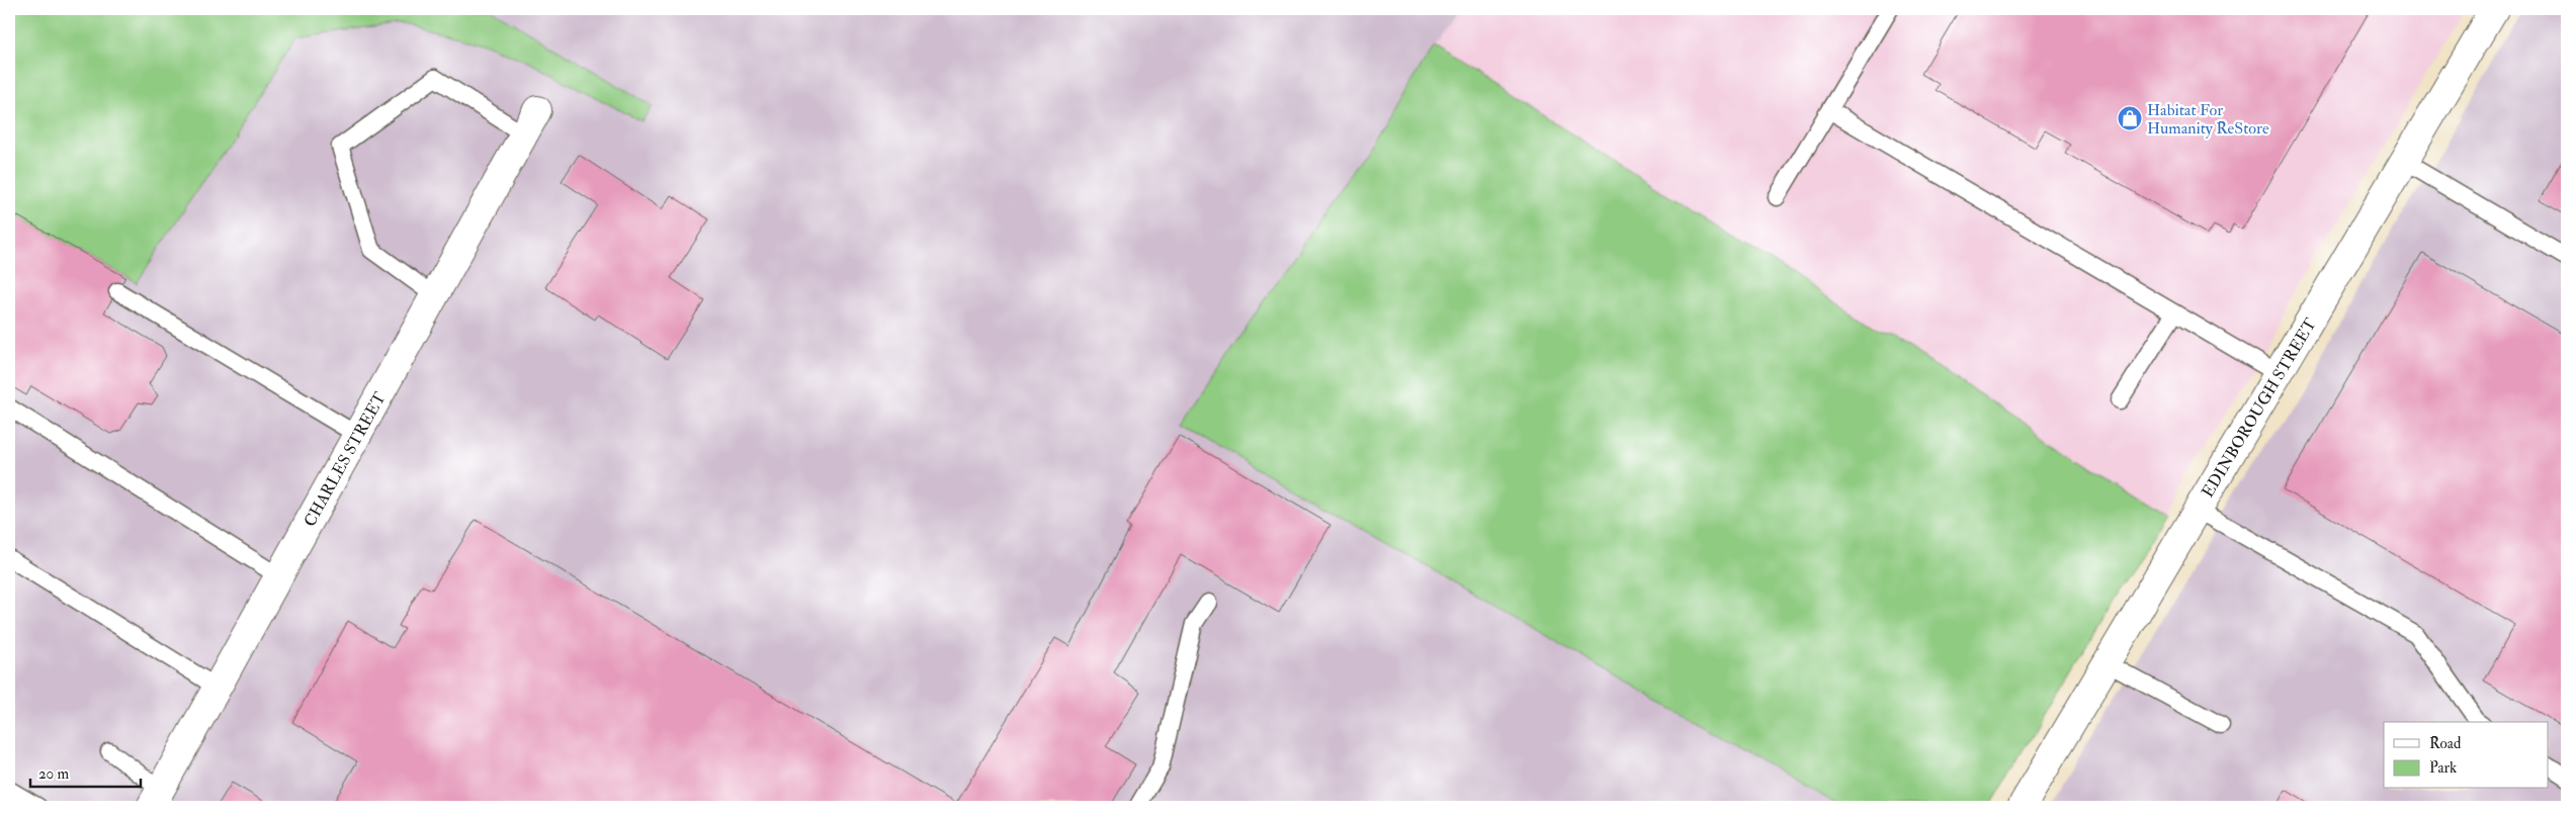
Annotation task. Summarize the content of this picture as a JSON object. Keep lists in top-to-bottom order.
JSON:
{
  "streets": {
    "street": ["EDINBOROUGH STREET", "CHARLES STREET"]
  },
  "places": {
    "shop": ["Habitat For Humanity ReStore"]
  },
  "legend": ["Road", "Park"],
  "scale_bar": "20 m"
}
